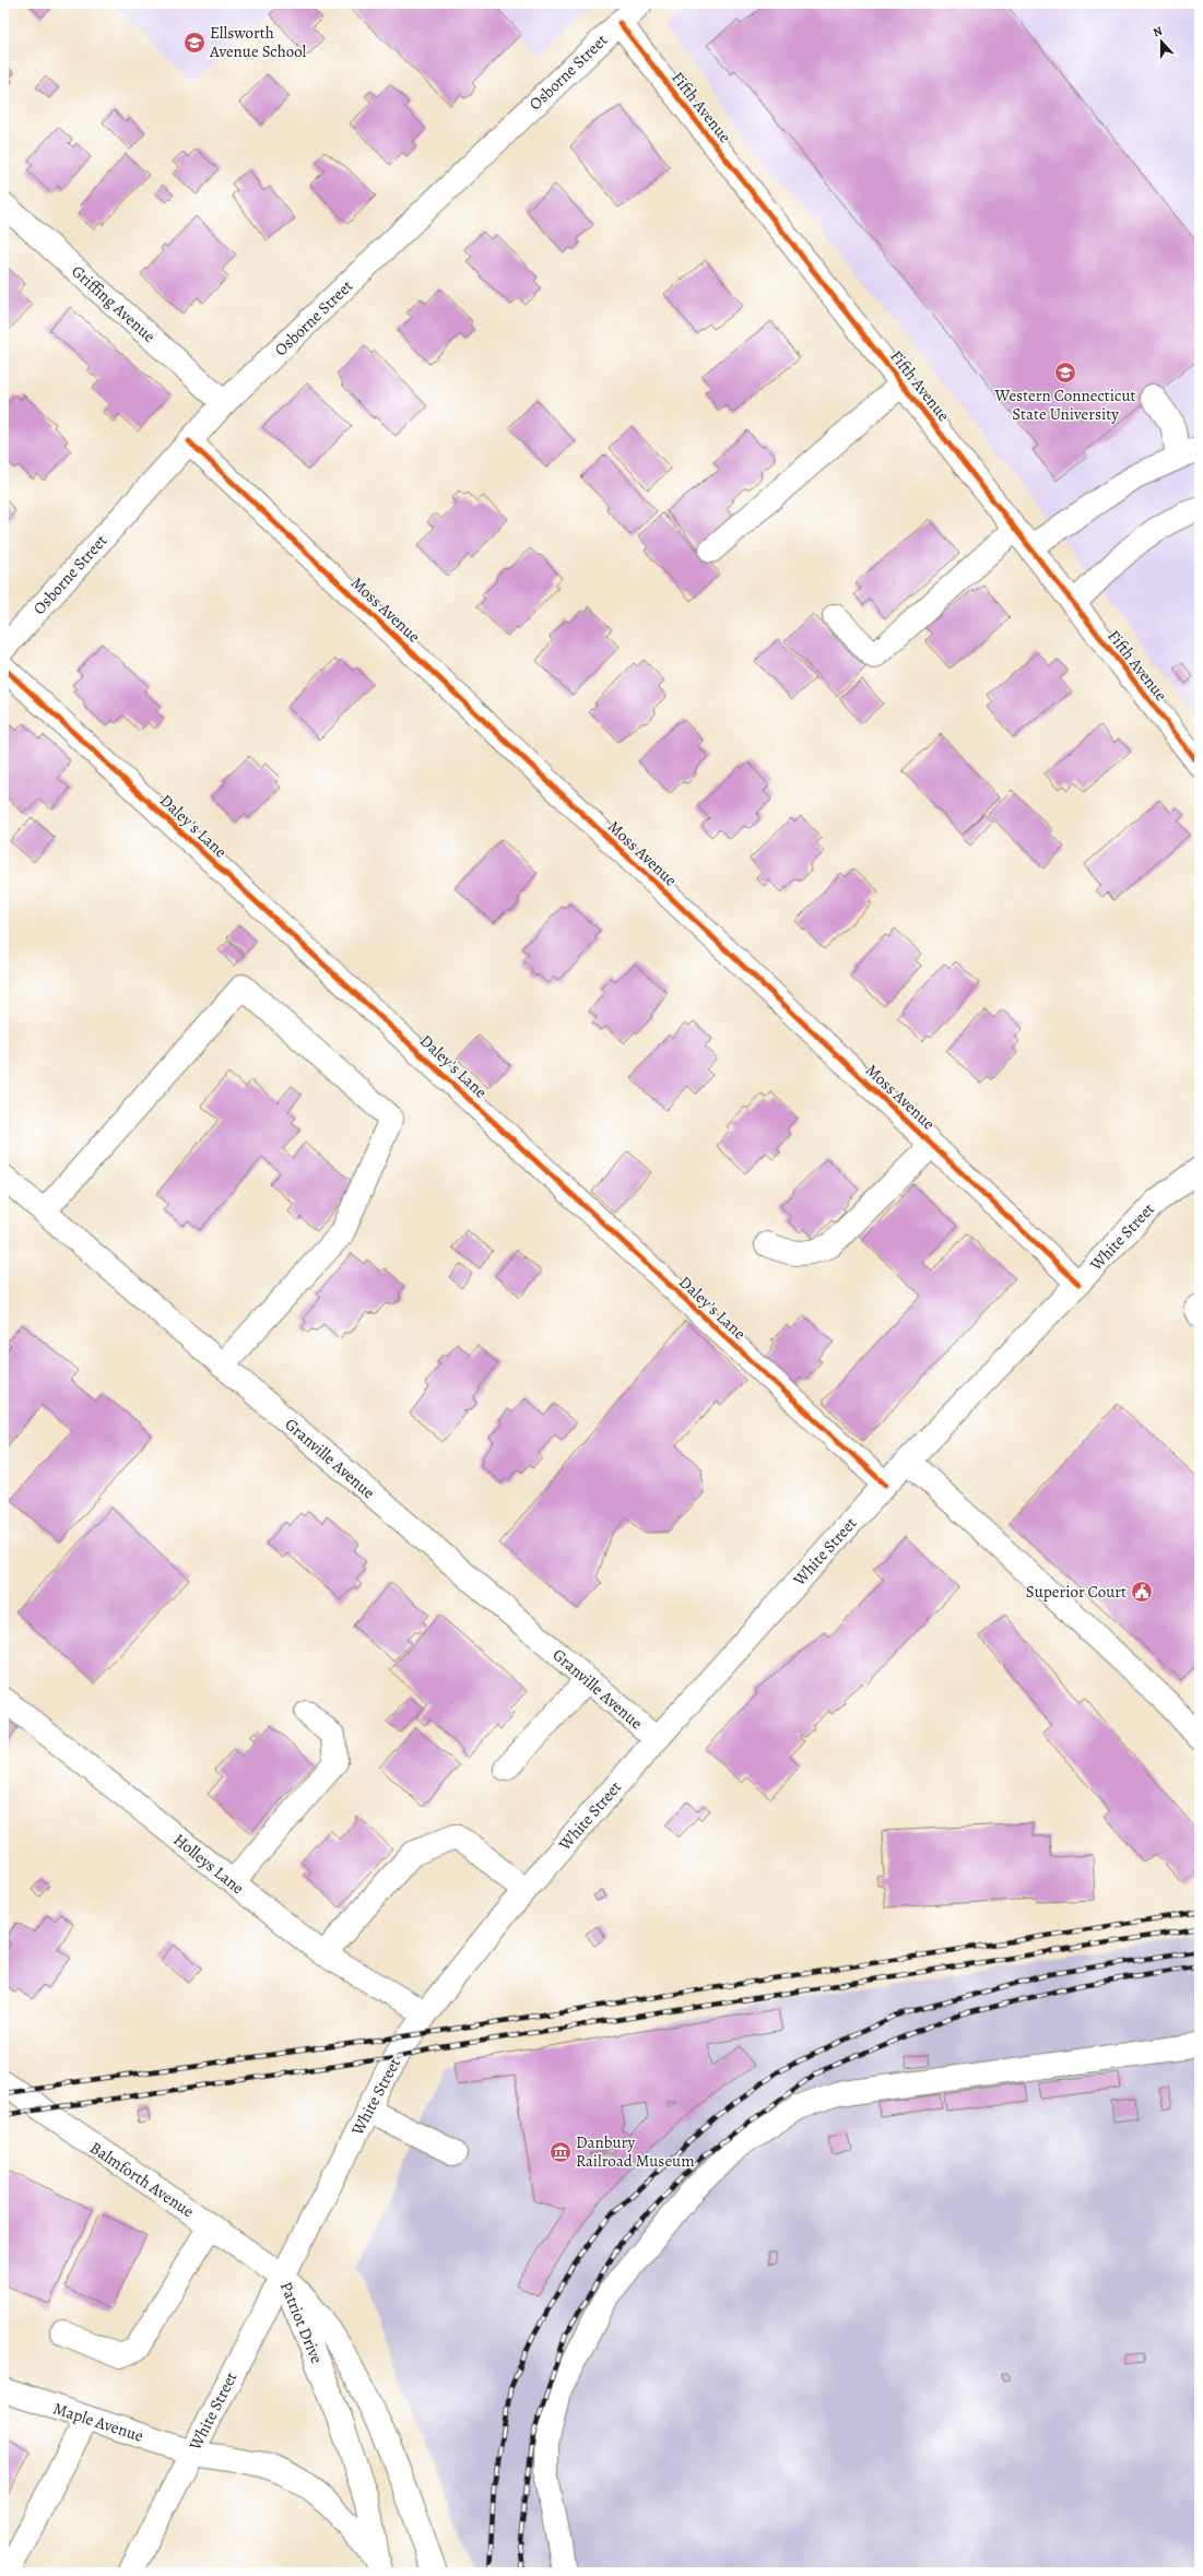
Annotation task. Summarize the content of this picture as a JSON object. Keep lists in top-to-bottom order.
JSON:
{
  "streets": {
    "street": [
      "Osborne Street",
      "Fifth Avenue",
      "Griffing Avenue",
      "Moss Avenue",
      "Daley's Lane",
      "White Street",
      "Granville Avenue",
      "Holleys Lane",
      "Balmforth Avenue",
      "Patriot Drive",
      "Maple Avenue"
    ]
  },
  "crossings": [
    ["Osborne Street", "Fifth Avenue"],
    ["Osborne Street", "Griffing Avenue"],
    ["Osborne Street", "Moss Avenue"],
    ["Moss Avenue", "White Street"],
    ["Daley's Lane", "White Street"],
    ["White Street", "Granville Avenue"],
    ["White Street", "Holleys Lane"],
    ["White Street", "Balmforth Avenue"],
    ["White Street", "Patriot Drive"],
    ["White Street", "Maple Avenue"],
    ["Balmforth Avenue", "Patriot Drive"],
    ["Patriot Drive", "Maple Avenue"]
  ],
  "places": {
    "school or university": ["Ellsworth Avenue School", "Western Connecticut State University"],
    "public building": ["Superior Court"],
    "museum": ["Danbury Railroad Museum"]
  },
  "north": "top"
}
